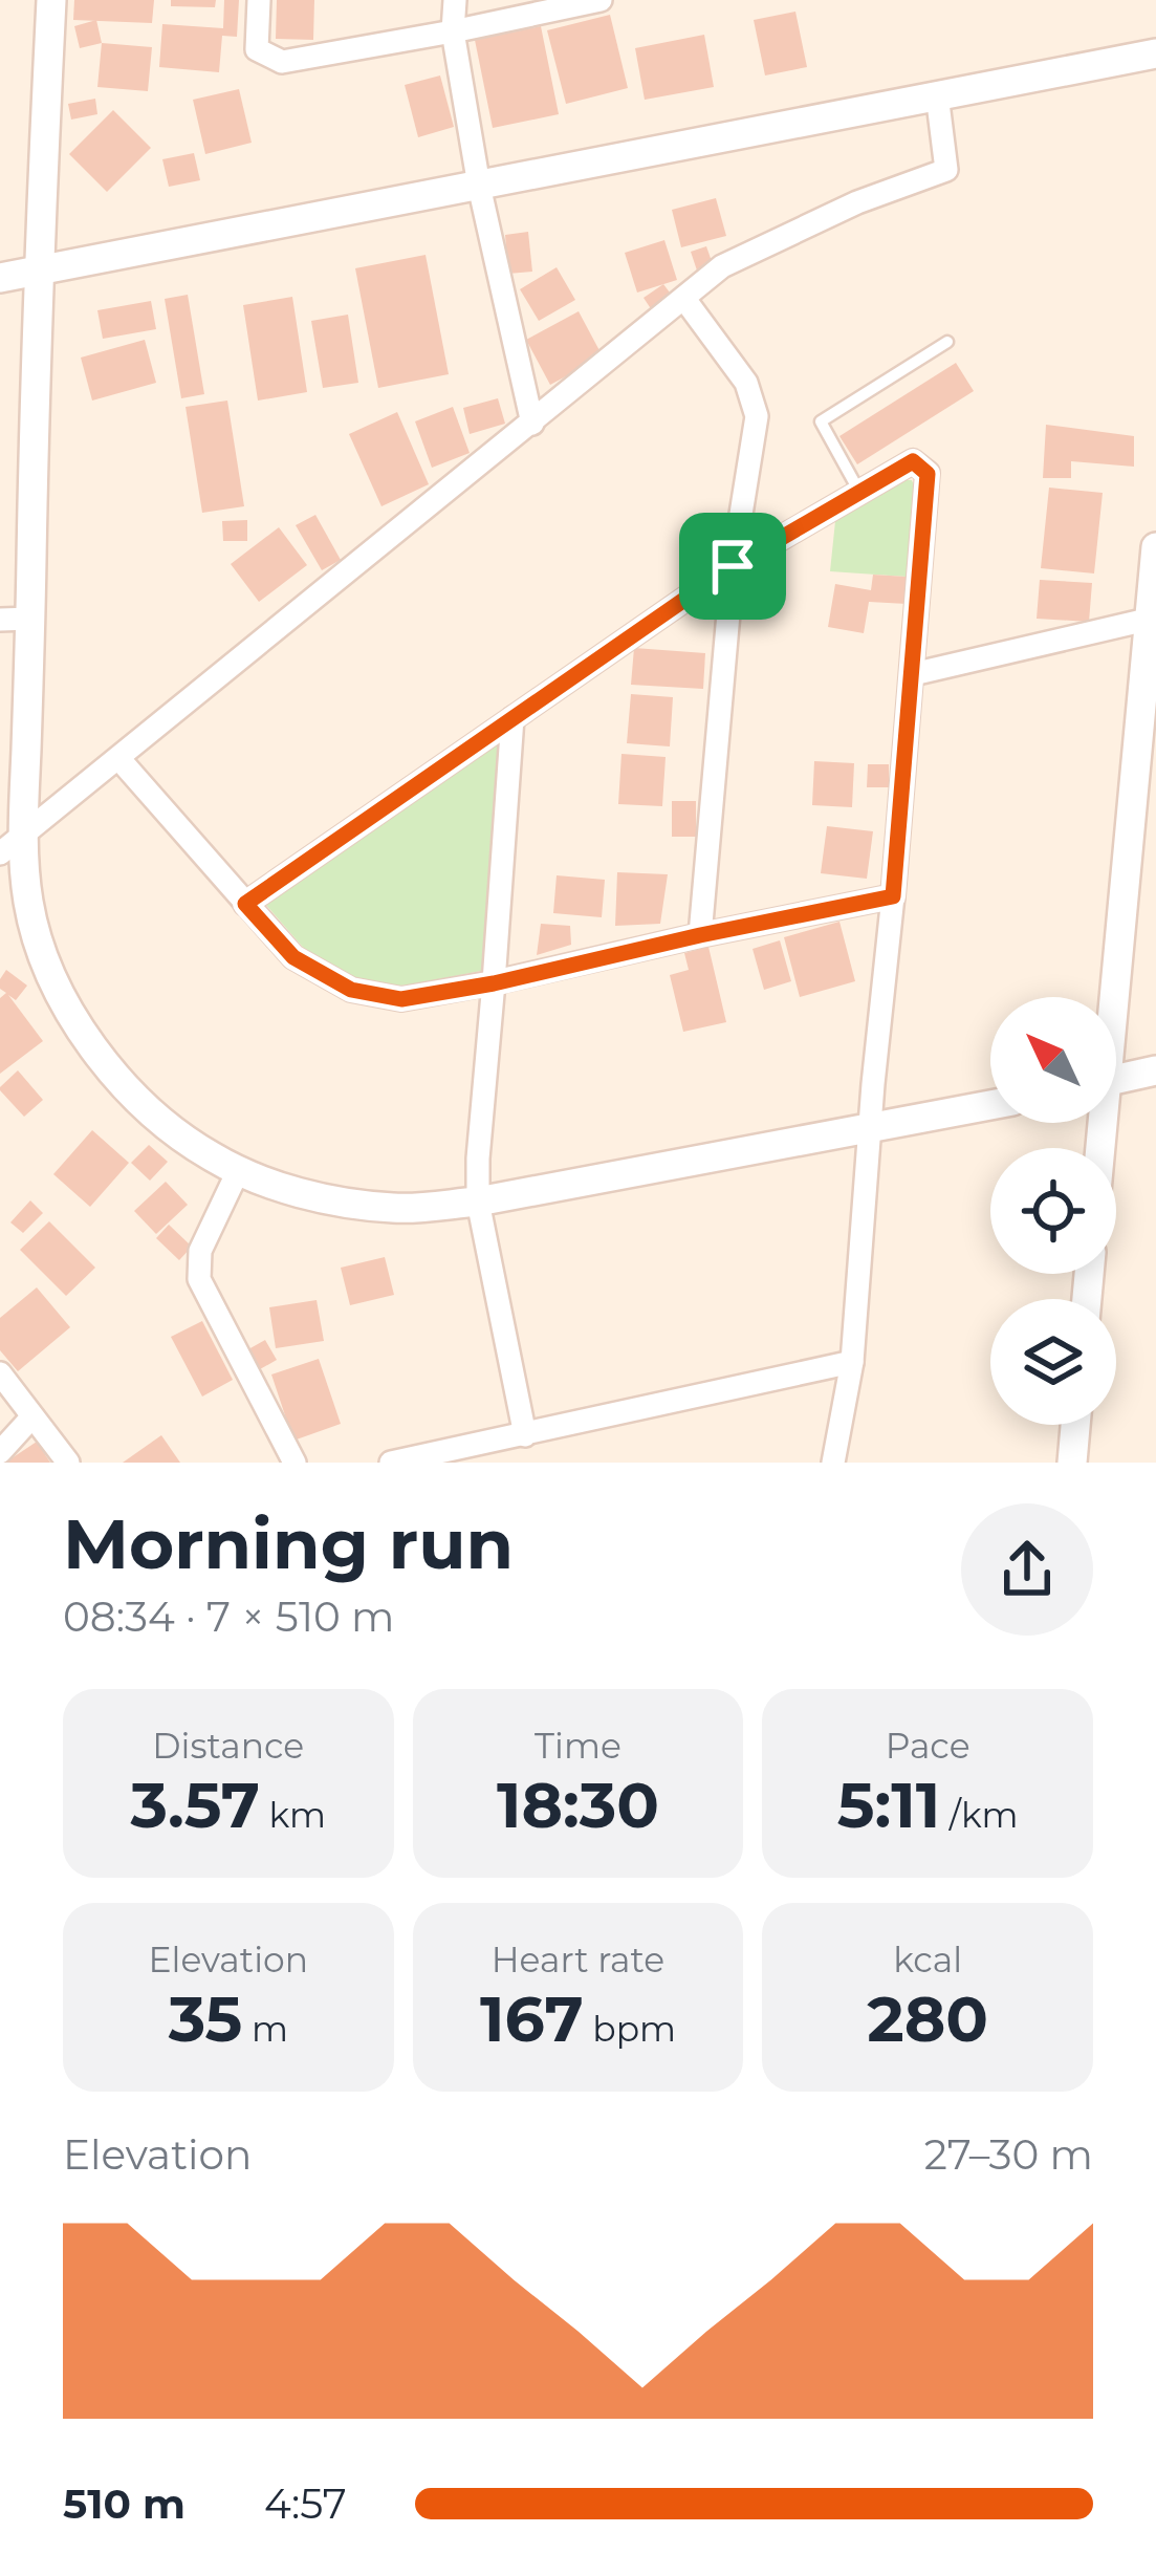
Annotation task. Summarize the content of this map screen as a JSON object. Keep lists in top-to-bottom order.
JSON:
{
  "north": "top left",
  "page": {
    "heading": ["Morning run", "08:34 · 7 × 510 m"],
    "stats": [
      ["Distance", "3.57 km"],
      ["Time", "18:30"],
      ["Pace", "5:11 /km"],
      ["Elevation", "35 m"],
      ["Heart rate", "167 bpm"],
      ["kcal", "280"]
    ],
    "chart": ["Elevation", "27–30 m"],
    "list": [
      {
        "name": "510 m",
        "note": "4:57"
      }
    ]
  }
}
